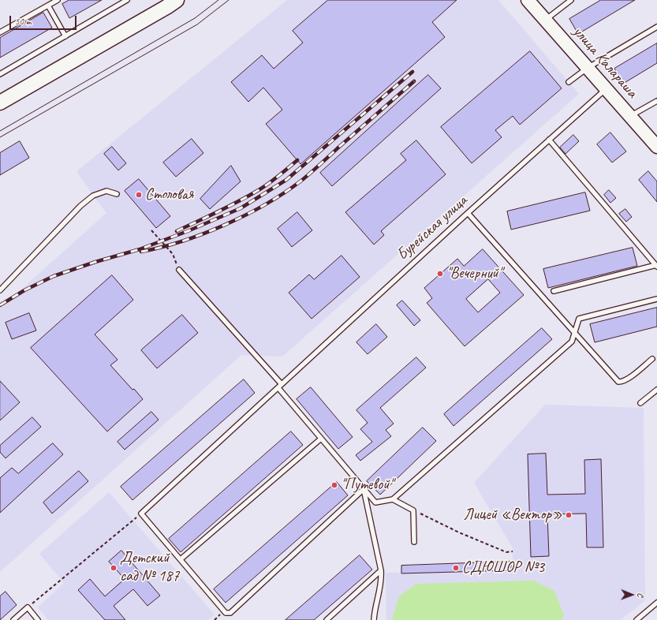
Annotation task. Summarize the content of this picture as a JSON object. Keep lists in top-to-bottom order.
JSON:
{
  "streets": {
    "street": ["улица Калараша"],
    "lane": ["Бурейская улица"]
  },
  "crossings": [
    ["улица Калараша", "Бурейская улица"]
  ],
  "places": [
    "Столовая",
    "\"Вечерний\"",
    "\"Путевой\"",
    "Лицей «Вектор»",
    "Детский сад № 187",
    "СДЮШОР №3"
  ],
  "scale_bar": "50 m",
  "north": "right"
}
